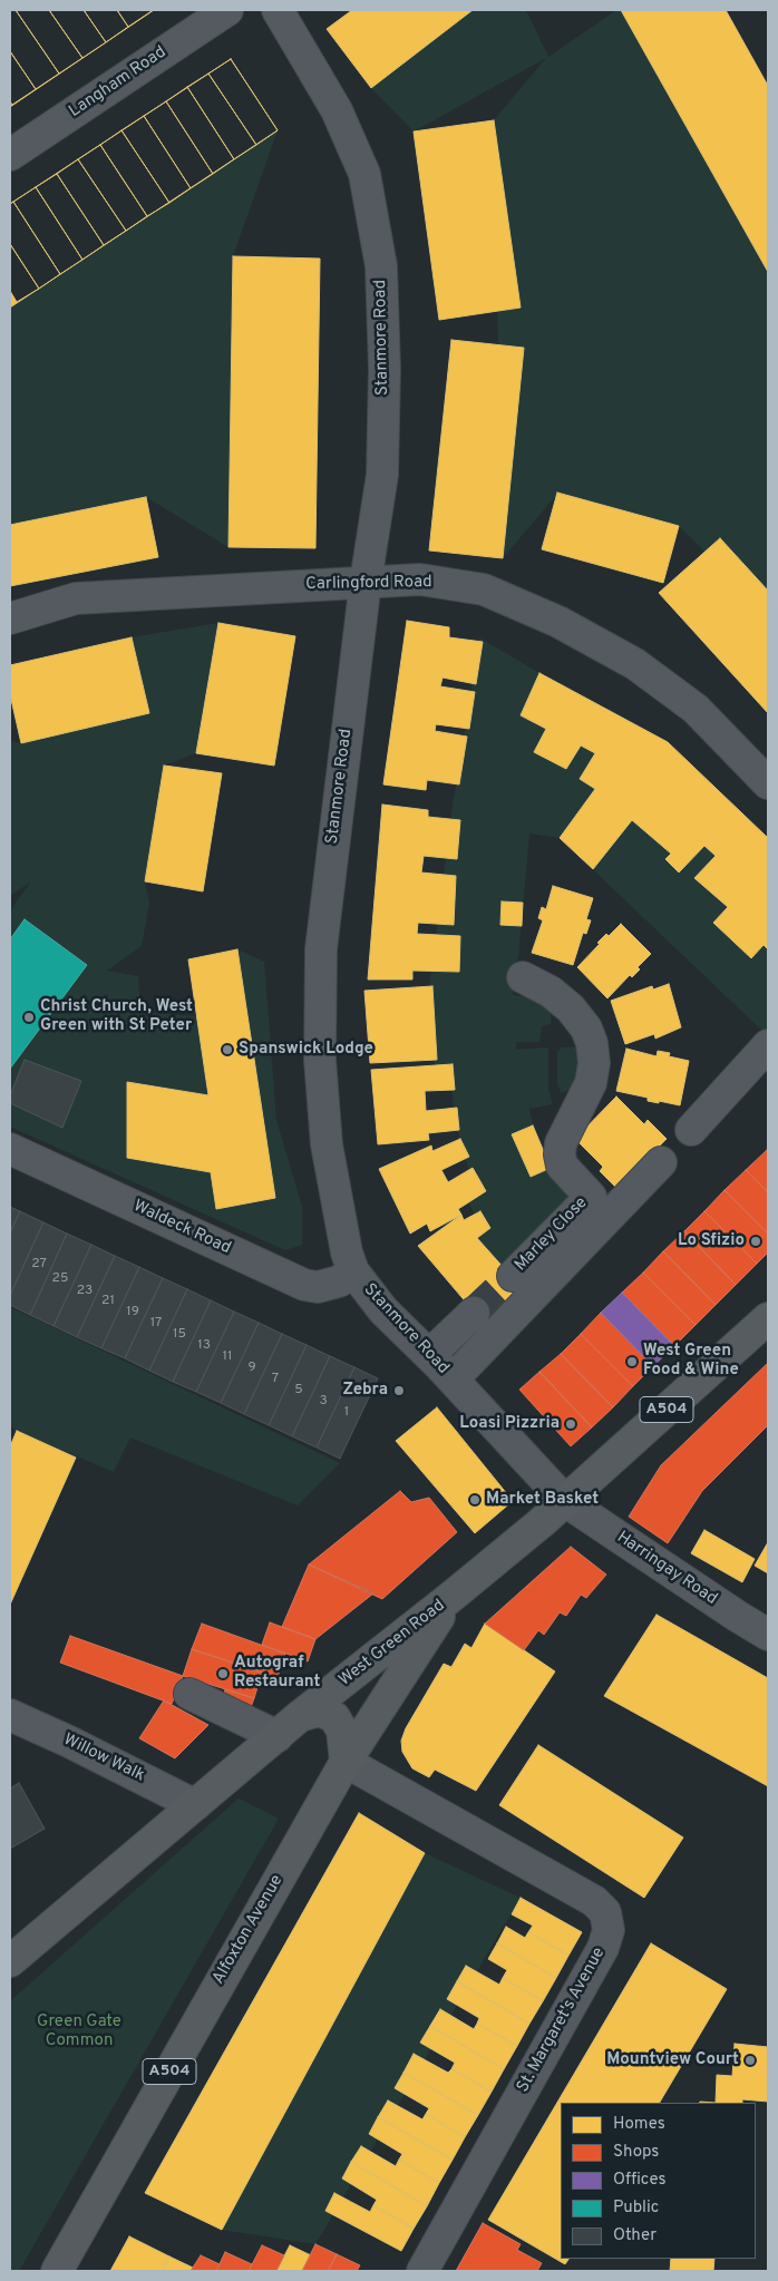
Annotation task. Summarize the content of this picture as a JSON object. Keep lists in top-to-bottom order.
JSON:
{
  "streets": {
    "main road": ["A504", "West Green Road", "Alfoxton Avenue"],
    "street": [
      "Langham Road",
      "Stanmore Road",
      "Carlingford Road",
      "Waldeck Road",
      "Marley Close",
      "Harringay Road",
      "Willow Walk",
      "St. Margaret's Avenue"
    ]
  },
  "crossings": [
    ["Stanmore Road", "Carlingford Road"],
    ["Stanmore Road", "Waldeck Road"],
    ["Stanmore Road", "Harringay Road"],
    ["Stanmore Road", "West Green Road"],
    ["Harringay Road", "West Green Road"],
    ["West Green Road", "Willow Walk"],
    ["West Green Road", "Alfoxton Avenue"],
    ["Alfoxton Avenue", "St. Margaret's Avenue"]
  ],
  "parks": ["Green Gate Common"],
  "places": [
    "Christ Church, West Green with St Peter",
    "Spanswick Lodge",
    "Lo Sfizio",
    "West Green Food & Wine",
    "Zebra",
    "Loasi Pizzria",
    "Market Basket",
    "Autograf Restaurant",
    "Mountview Court"
  ],
  "house_numbers": [
    "27",
    "25",
    "23",
    "21",
    "19",
    "17",
    "15",
    "13",
    "11",
    "9",
    "7",
    "5",
    "3",
    "1"
  ],
  "legend": [
    "Homes",
    "Shops",
    "Offices",
    "Public",
    "Other"
  ]
}
